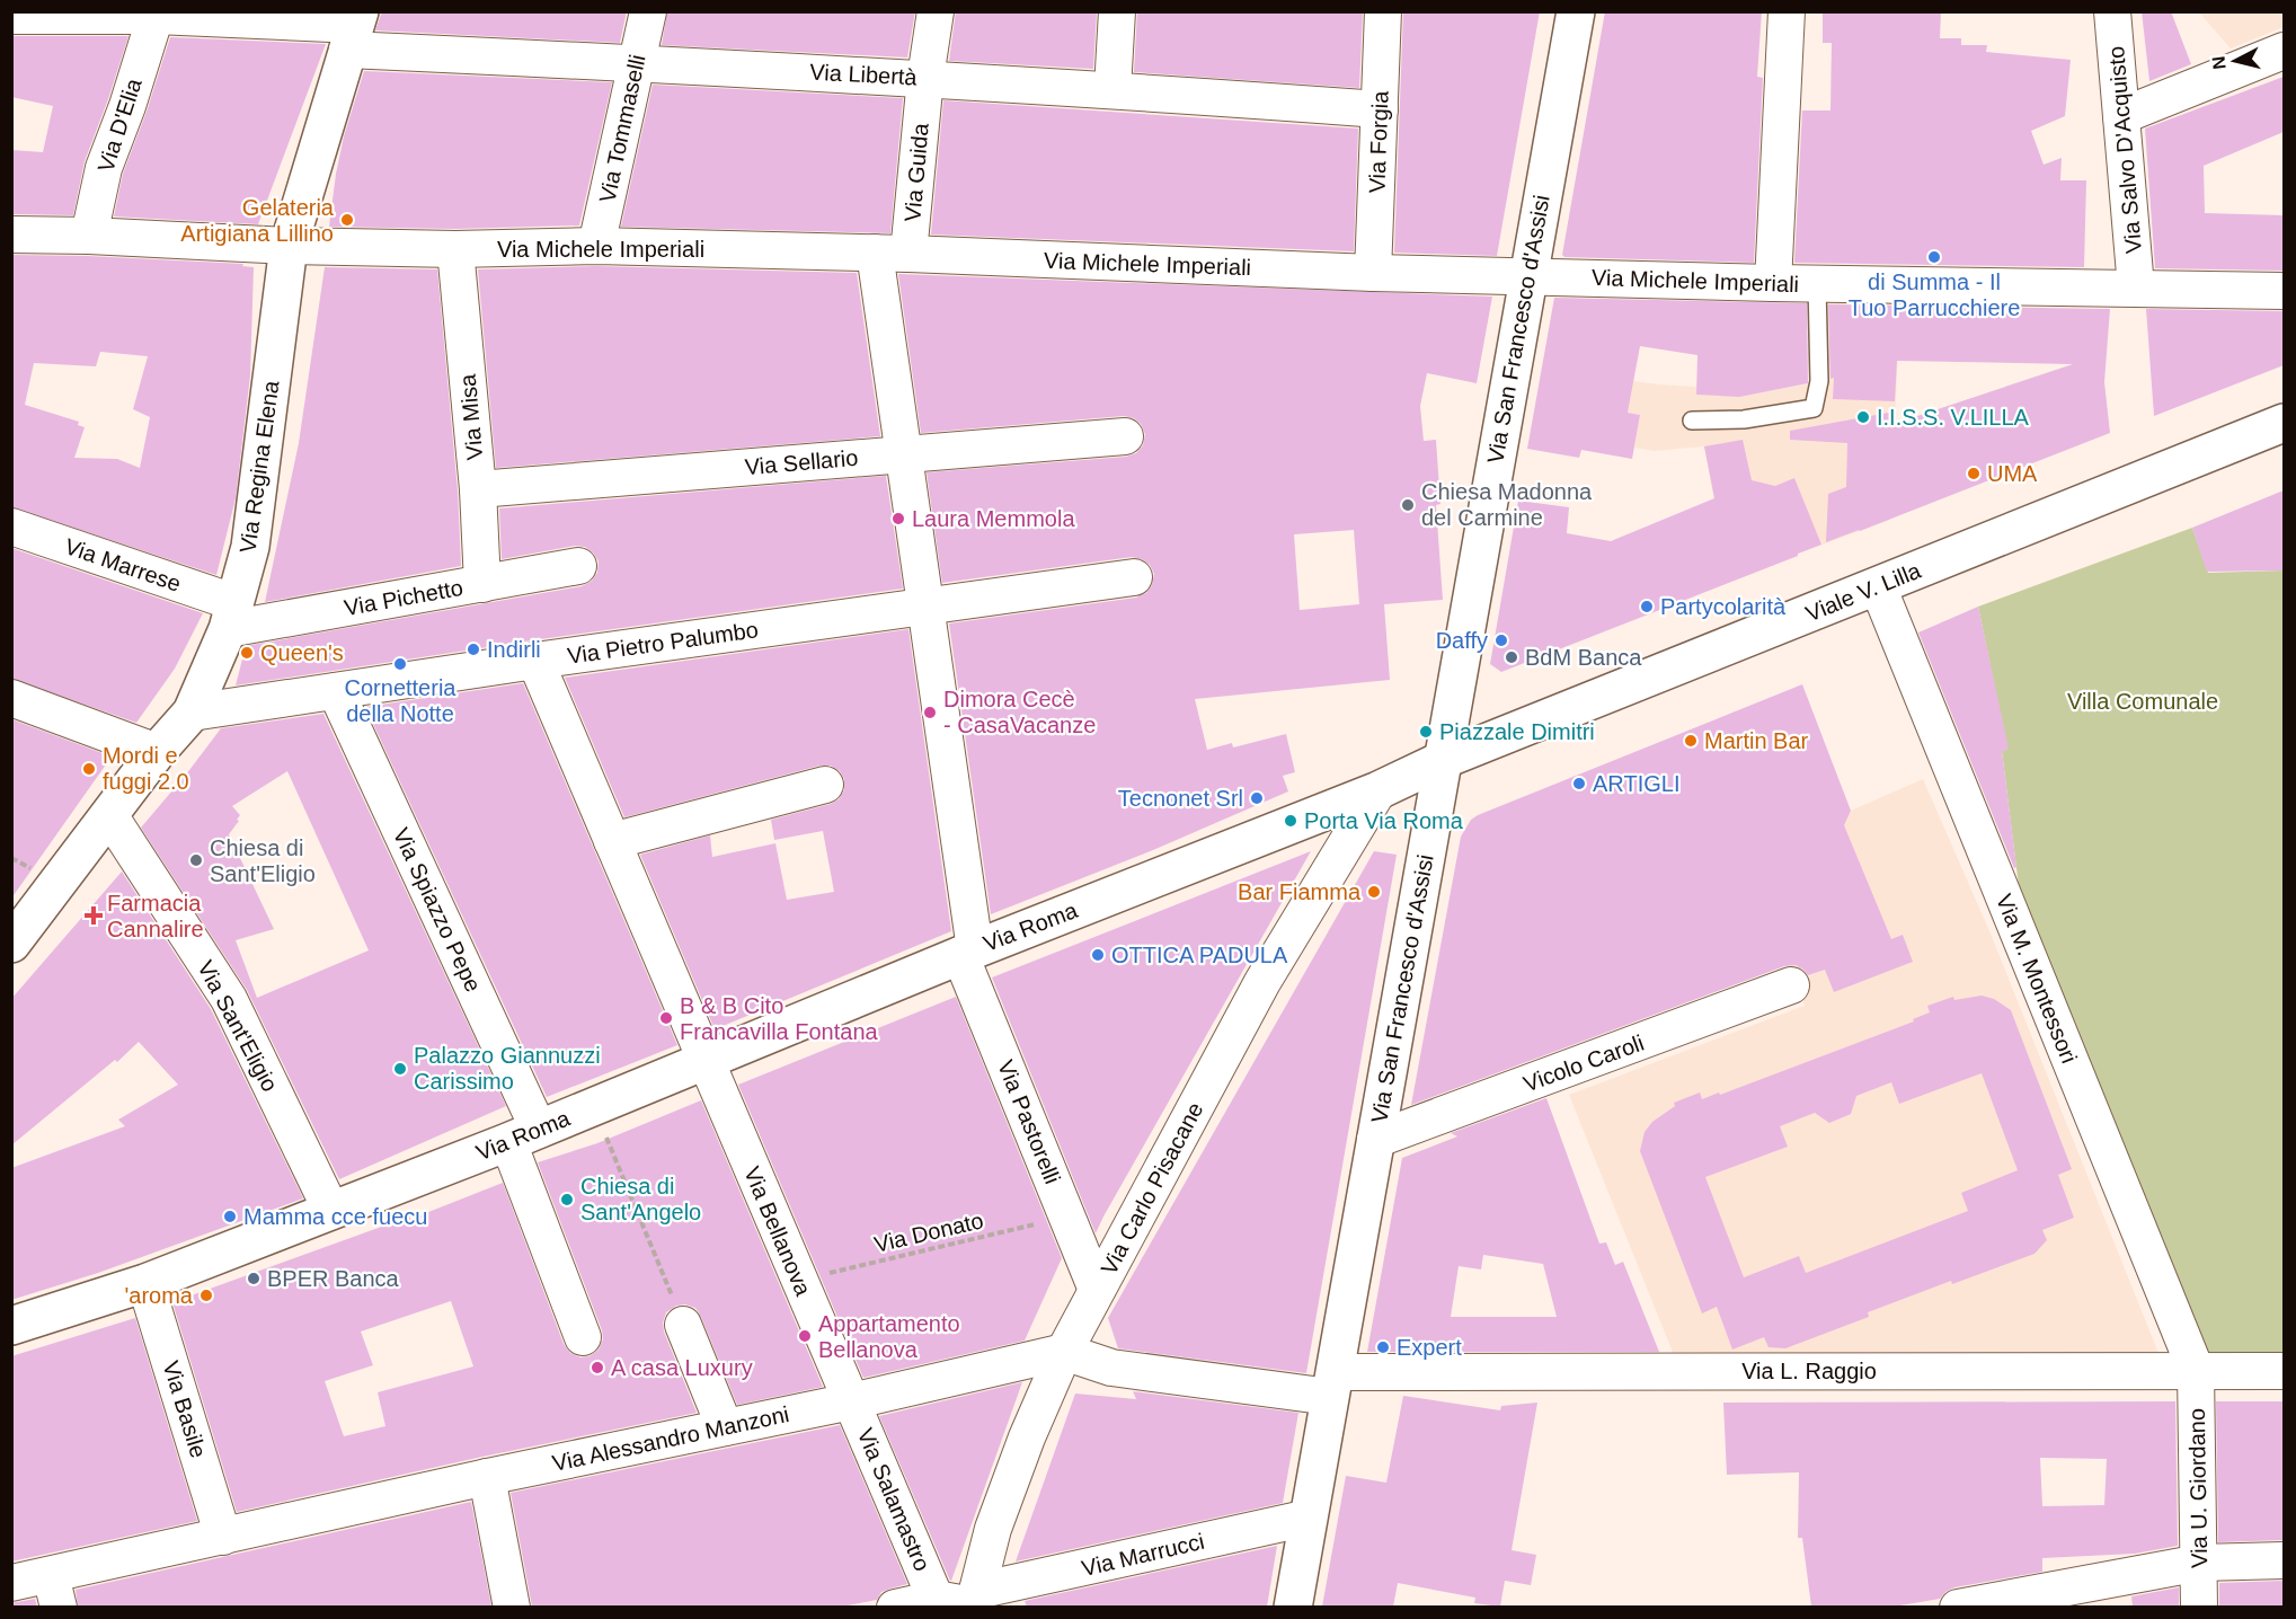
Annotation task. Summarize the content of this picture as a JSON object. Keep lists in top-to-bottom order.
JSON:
{
  "streets": {
    "street": [
      "Via Libertà",
      "Via D'Elia",
      "Via Tommaselli",
      "Via Forgia",
      "Via Salvo D'Acquisto",
      "Via Guida",
      "Via Michele Imperiali",
      "Via San Francesco d'Assisi",
      "Via Misa",
      "Via Sellario",
      "Via Regina Elena",
      "Via Marrese",
      "Viale V. Lilla",
      "Via Pichetto",
      "Via Pietro Palumbo",
      "Via Spiazzo Pepe",
      "Via Roma",
      "Via M. Montessori",
      "Via Sant'Eligio",
      "Vicolo Caroli",
      "Via Pastorelli",
      "Via Carlo Pisacane",
      "Via Bellanova",
      "Via L. Raggio",
      "Via Basile",
      "Via Alessandro Manzoni",
      "Via U. Giordano",
      "Via Salamastro",
      "Via Marrucci"
    ],
    "path": ["Via Donato"]
  },
  "crossings": [
    ["Via Libertà", "Via D'Elia"],
    ["Via Libertà", "Via Tommaselli"],
    ["Via Libertà", "Via Forgia"],
    ["Via Libertà", "Via Guida"],
    ["Via Libertà", "Via Regina Elena"],
    ["Via D'Elia", "Via Michele Imperiali"],
    ["Via Tommaselli", "Via Michele Imperiali"],
    ["Via Forgia", "Via Michele Imperiali"],
    ["Via Salvo D'Acquisto", "Via Michele Imperiali"],
    ["Via Guida", "Via Michele Imperiali"],
    ["Via Guida", "Via Sellario"],
    ["Via Guida", "Via Pietro Palumbo"],
    ["Via Guida", "Via Pastorelli"],
    ["Via Michele Imperiali", "Via San Francesco d'Assisi"],
    ["Via Michele Imperiali", "Via Misa"],
    ["Via Michele Imperiali", "Via Regina Elena"],
    ["Via San Francesco d'Assisi", "Viale V. Lilla"],
    ["Via San Francesco d'Assisi", "Via Roma"],
    ["Via San Francesco d'Assisi", "Vicolo Caroli"],
    ["Via San Francesco d'Assisi", "Via L. Raggio"],
    ["Via San Francesco d'Assisi", "Via Marrucci"],
    ["Via Misa", "Via Sellario"],
    ["Via Misa", "Via Pichetto"],
    ["Via Regina Elena", "Via Marrese"],
    ["Via Regina Elena", "Via Pichetto"],
    ["Via Regina Elena", "Via Pietro Palumbo"],
    ["Via Regina Elena", "Via Sant'Eligio"],
    ["Via Marrese", "Via Pichetto"],
    ["Viale V. Lilla", "Via Roma"],
    ["Viale V. Lilla", "Via M. Montessori"],
    ["Via Pietro Palumbo", "Via Spiazzo Pepe"],
    ["Via Pietro Palumbo", "Via Pastorelli"],
    ["Via Pietro Palumbo", "Via Bellanova"],
    ["Via Spiazzo Pepe", "Via Roma"],
    ["Via Roma", "Via Sant'Eligio"],
    ["Via Roma", "Via Pastorelli"],
    ["Via Roma", "Via Carlo Pisacane"],
    ["Via Roma", "Via Bellanova"],
    ["Via Roma", "Via Basile"],
    ["Via M. Montessori", "Via L. Raggio"],
    ["Via M. Montessori", "Via U. Giordano"],
    ["Via Pastorelli", "Via Carlo Pisacane"],
    ["Via Pastorelli", "Via Donato"],
    ["Via Carlo Pisacane", "Via Alessandro Manzoni"],
    ["Via Carlo Pisacane", "Via Marrucci"],
    ["Via Bellanova", "Via Donato"],
    ["Via Bellanova", "Via Alessandro Manzoni"],
    ["Via Bellanova", "Via Salamastro"],
    ["Via L. Raggio", "Via U. Giordano"],
    ["Via Basile", "Via Alessandro Manzoni"],
    ["Via Alessandro Manzoni", "Via Salamastro"],
    ["Via Salamastro", "Via Marrucci"]
  ],
  "parks": ["Villa Comunale"],
  "places": {
    "other": [
      "Gelateria Artigiana Lillino",
      "di Summa - Il Tuo Parrucchiere",
      "I.I.S.S. V.LILLA",
      "UMA",
      "Chiesa Madonna del Carmine",
      "Laura Memmola",
      "Partycolarità",
      "Daffy",
      "Indirli",
      "Queen's",
      "BdM Banca",
      "Cornetteria della Notte",
      "Dimora Cecè - CasaVacanze",
      "Piazzale Dimitri",
      "Martin Bar",
      "Mordi e fuggi 2.0",
      "ARTIGLI",
      "Tecnonet Srl",
      "Porta Via Roma",
      "Chiesa di Sant'Eligio",
      "Bar Fiamma",
      "OTTICA PADULA",
      "B & B Cito Francavilla Fontana",
      "Palazzo Giannuzzi Carissimo",
      "Chiesa di Sant'Angelo",
      "Mamma cce fuecu",
      "BPER Banca",
      "'aroma",
      "Appartamento Bellanova",
      "Expert",
      "A casa Luxury"
    ],
    "health": ["Farmacia Cannalire"]
  },
  "north": "left"
}
